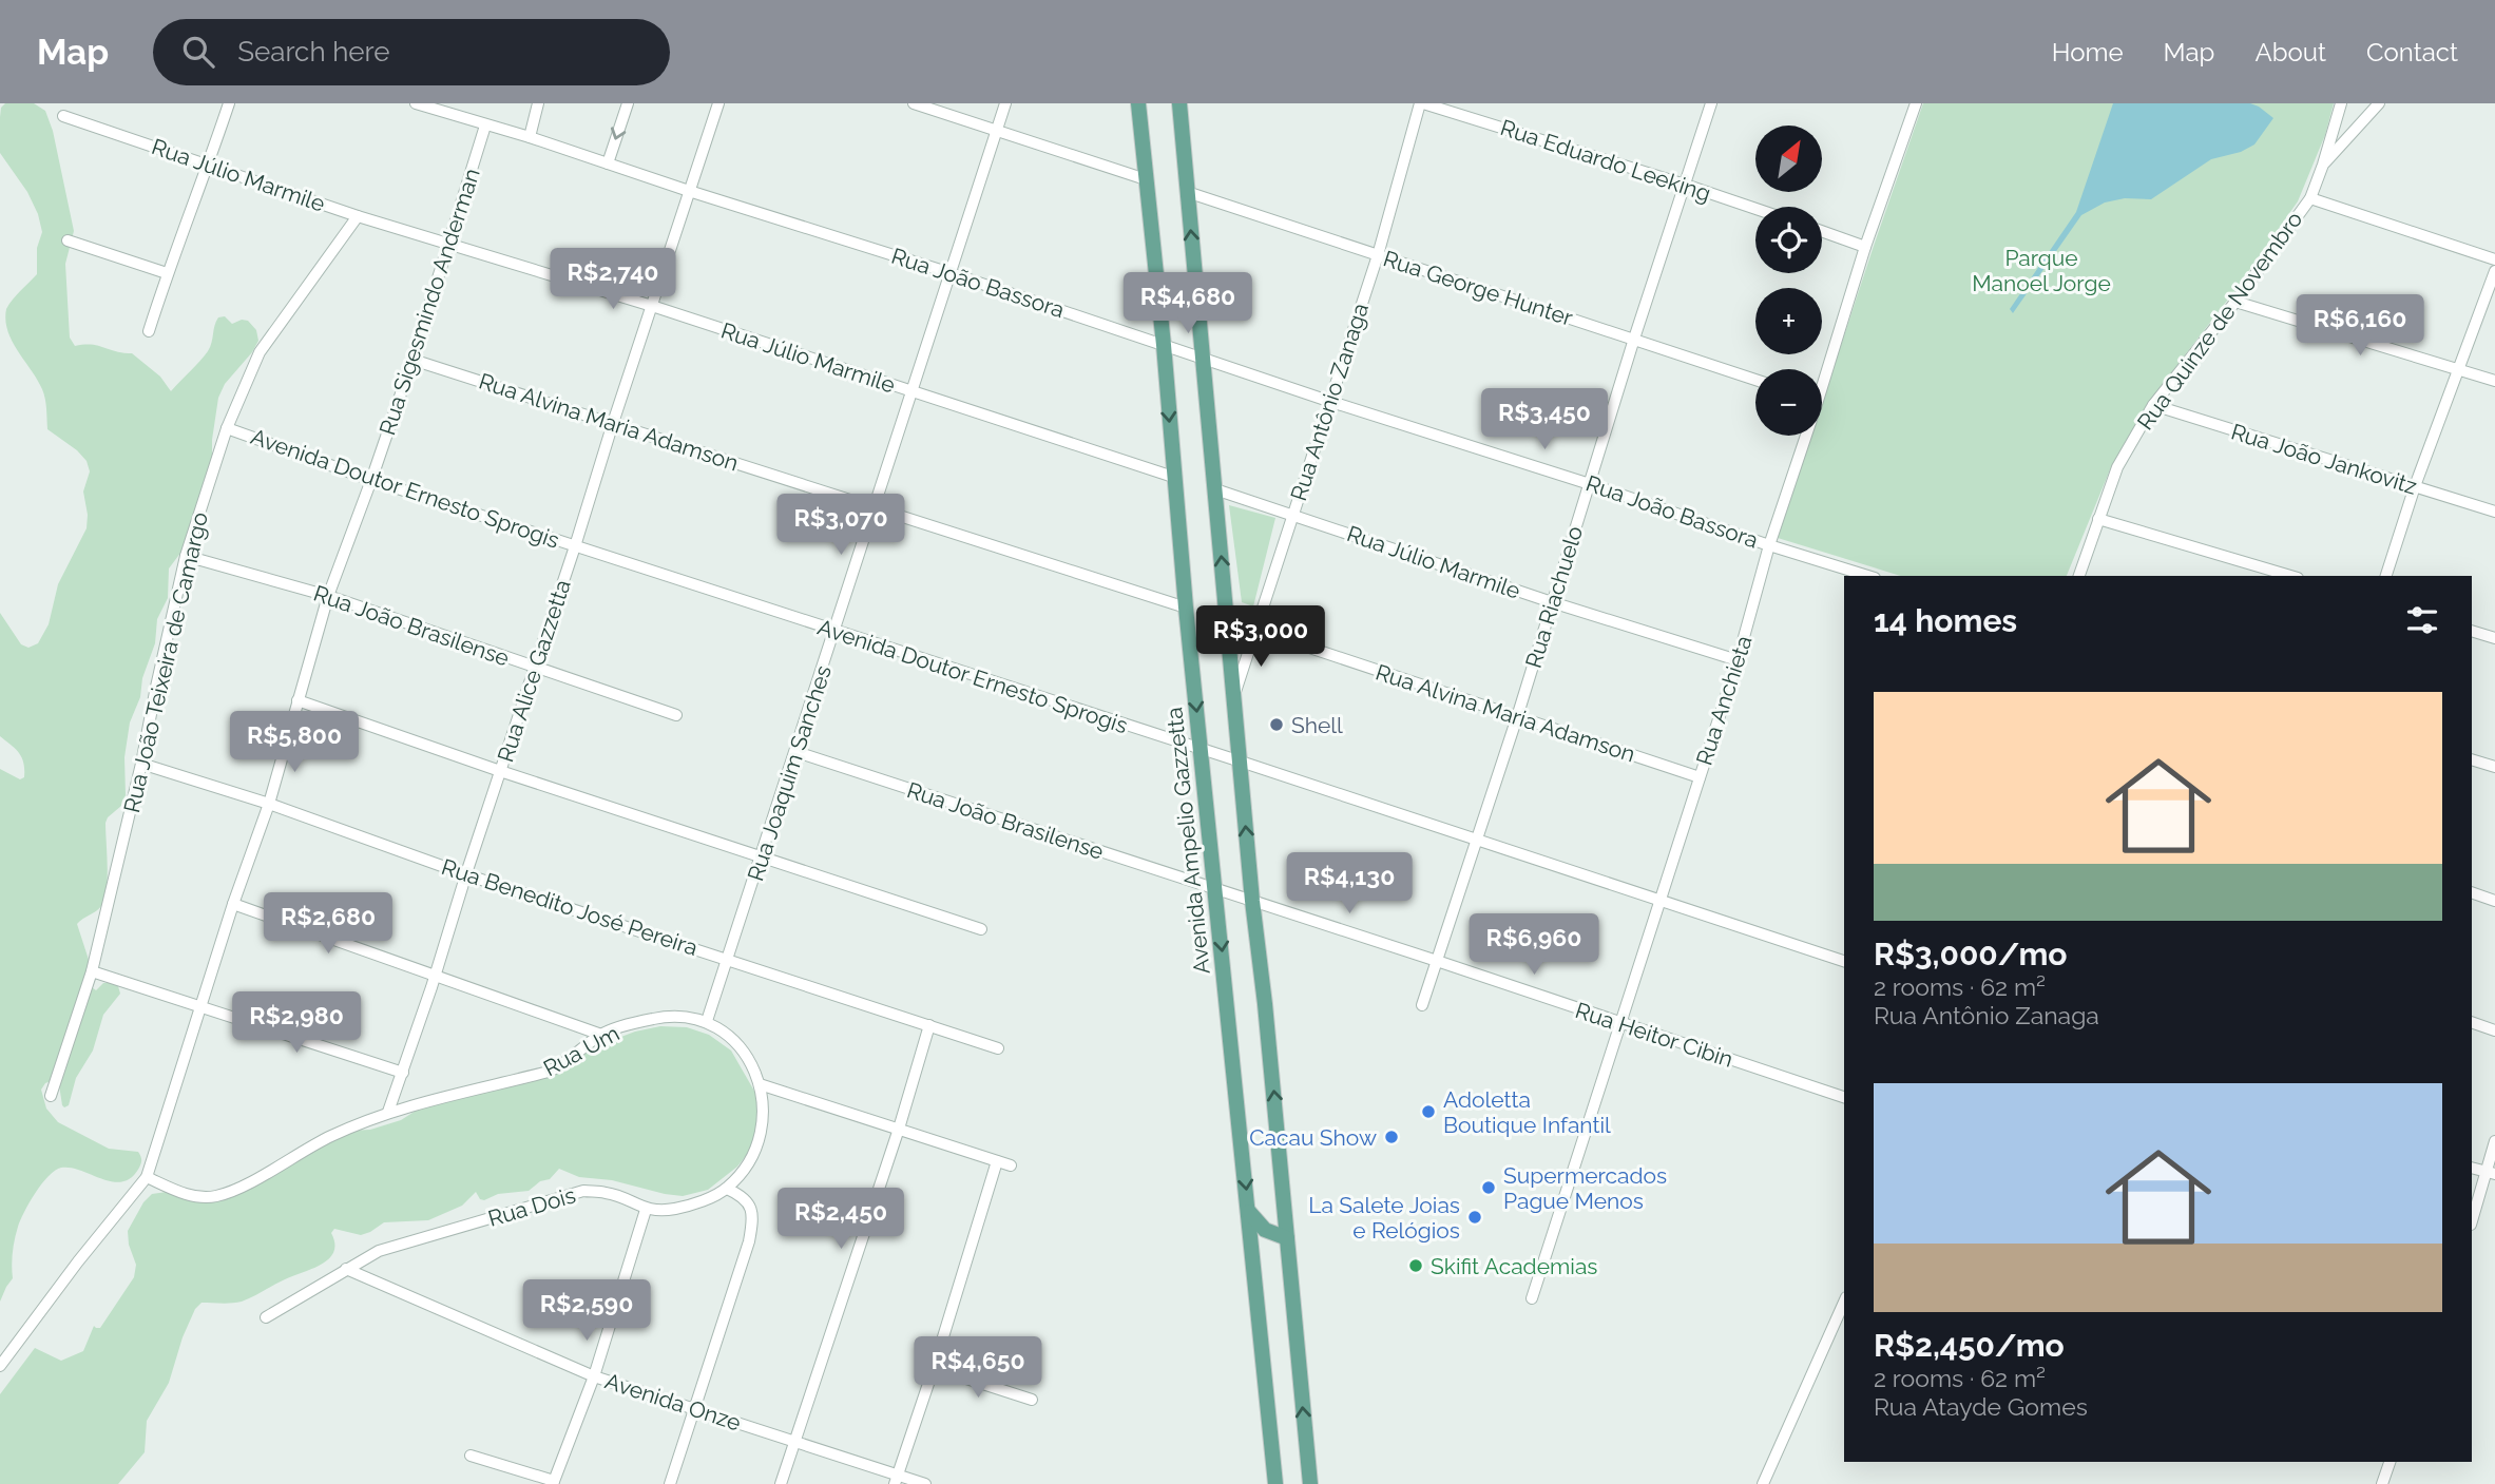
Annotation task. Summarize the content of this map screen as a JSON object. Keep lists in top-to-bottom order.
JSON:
{
  "streets": {
    "main road": ["Avenida Ampelio Gazzetta"],
    "street": [
      "Rua Eduardo Leeking",
      "Rua Júlio Marmile",
      "Rua João Bassora",
      "Rua George Hunter",
      "Rua Sigesmindo Anderman",
      "Rua Quinze de Novembro",
      "Rua Antônio Zanaga",
      "Rua Alvina Maria Adamson",
      "Rua João Jankovitz",
      "Avenida Doutor Ernesto Sprogis",
      "Rua Riachuelo",
      "Rua João Brasilense",
      "Rua João Teixeira de Camargo",
      "Rua Alice Gazzetta",
      "Rua Anchieta",
      "Rua Joaquim Sanches",
      "Rua Benedito José Pereira",
      "Rua Heitor Cibin",
      "Rua Um",
      "Rua Dois",
      "Avenida Onze"
    ]
  },
  "crossings": [
    ["Rua Eduardo Leeking", "Rua Antônio Zanaga"],
    ["Rua Eduardo Leeking", "Rua Riachuelo"],
    ["Rua Júlio Marmile", "Rua Sigesmindo Anderman"],
    ["Rua Júlio Marmile", "Rua Antônio Zanaga"],
    ["Rua Júlio Marmile", "Rua Riachuelo"],
    ["Rua Júlio Marmile", "Rua João Teixeira de Camargo"],
    ["Rua Júlio Marmile", "Rua Alice Gazzetta"],
    ["Rua Júlio Marmile", "Rua Anchieta"],
    ["Rua Júlio Marmile", "Rua Joaquim Sanches"],
    ["Rua Júlio Marmile", "Avenida Ampelio Gazzetta"],
    ["Rua João Bassora", "Rua Sigesmindo Anderman"],
    ["Rua João Bassora", "Rua Antônio Zanaga"],
    ["Rua João Bassora", "Rua Riachuelo"],
    ["Rua João Bassora", "Rua Alice Gazzetta"],
    ["Rua João Bassora", "Rua Anchieta"],
    ["Rua João Bassora", "Rua Joaquim Sanches"],
    ["Rua João Bassora", "Avenida Ampelio Gazzetta"],
    ["Rua George Hunter", "Rua Antônio Zanaga"],
    ["Rua George Hunter", "Rua Riachuelo"],
    ["Rua Sigesmindo Anderman", "Rua Alvina Maria Adamson"],
    ["Rua Sigesmindo Anderman", "Avenida Doutor Ernesto Sprogis"],
    ["Rua Sigesmindo Anderman", "Rua João Brasilense"],
    ["Rua Sigesmindo Anderman", "Rua Benedito José Pereira"],
    ["Rua Sigesmindo Anderman", "Rua Um"],
    ["Rua Quinze de Novembro", "Rua João Jankovitz"],
    ["Rua Antônio Zanaga", "Rua Alvina Maria Adamson"],
    ["Rua Alvina Maria Adamson", "Rua Riachuelo"],
    ["Rua Alvina Maria Adamson", "Rua Alice Gazzetta"],
    ["Rua Alvina Maria Adamson", "Rua Anchieta"],
    ["Rua Alvina Maria Adamson", "Rua Joaquim Sanches"],
    ["Rua Alvina Maria Adamson", "Avenida Ampelio Gazzetta"],
    ["Avenida Doutor Ernesto Sprogis", "Rua Riachuelo"],
    ["Avenida Doutor Ernesto Sprogis", "Rua João Teixeira de Camargo"],
    ["Avenida Doutor Ernesto Sprogis", "Rua Alice Gazzetta"],
    ["Avenida Doutor Ernesto Sprogis", "Rua Anchieta"],
    ["Avenida Doutor Ernesto Sprogis", "Rua Joaquim Sanches"],
    ["Avenida Doutor Ernesto Sprogis", "Avenida Ampelio Gazzetta"],
    ["Rua Riachuelo", "Rua Heitor Cibin"],
    ["Rua João Brasilense", "Rua João Teixeira de Camargo"],
    ["Rua João Brasilense", "Rua Alice Gazzetta"],
    ["Rua João Brasilense", "Rua Joaquim Sanches"],
    ["Rua João Brasilense", "Avenida Ampelio Gazzetta"],
    ["Rua João Brasilense", "Rua Heitor Cibin"],
    ["Rua João Teixeira de Camargo", "Rua Benedito José Pereira"],
    ["Rua Alice Gazzetta", "Rua Benedito José Pereira"],
    ["Rua Alice Gazzetta", "Rua Um"],
    ["Rua Anchieta", "Rua Heitor Cibin"],
    ["Rua Joaquim Sanches", "Rua Benedito José Pereira"],
    ["Rua Joaquim Sanches", "Rua Um"],
    ["Rua Dois", "Avenida Onze"]
  ],
  "parks": ["Parque Manoel Jorge"],
  "places": [
    "Shell",
    "Adoletta Boutique Infantil",
    "Cacau Show",
    "Supermercados Pague Menos",
    "La Salete Joias e Relógios",
    "Skifit Academias"
  ],
  "north": "top right",
  "page": {
    "header": "Map",
    "search": "Search here",
    "nav": [
      "Home",
      "Map",
      "About",
      "Contact"
    ],
    "map_buttons": ["+", "−"],
    "price": [
      "R$2,740",
      "R$4,680",
      "R$6,160",
      "R$3,450",
      "R$3,070",
      "R$3,000",
      "R$5,800",
      "R$4,130",
      "R$2,680",
      "R$6,960",
      "R$2,980",
      "R$2,450",
      "R$2,590",
      "R$4,650"
    ],
    "heading": "14 homes",
    "list": [
      {
        "name": "R$3,000/mo",
        "note": "2 rooms · 62 m² · Rua Antônio Zanaga"
      },
      {
        "name": "R$2,450/mo",
        "note": "2 rooms · 62 m² · Rua Atayde Gomes"
      }
    ]
  }
}
